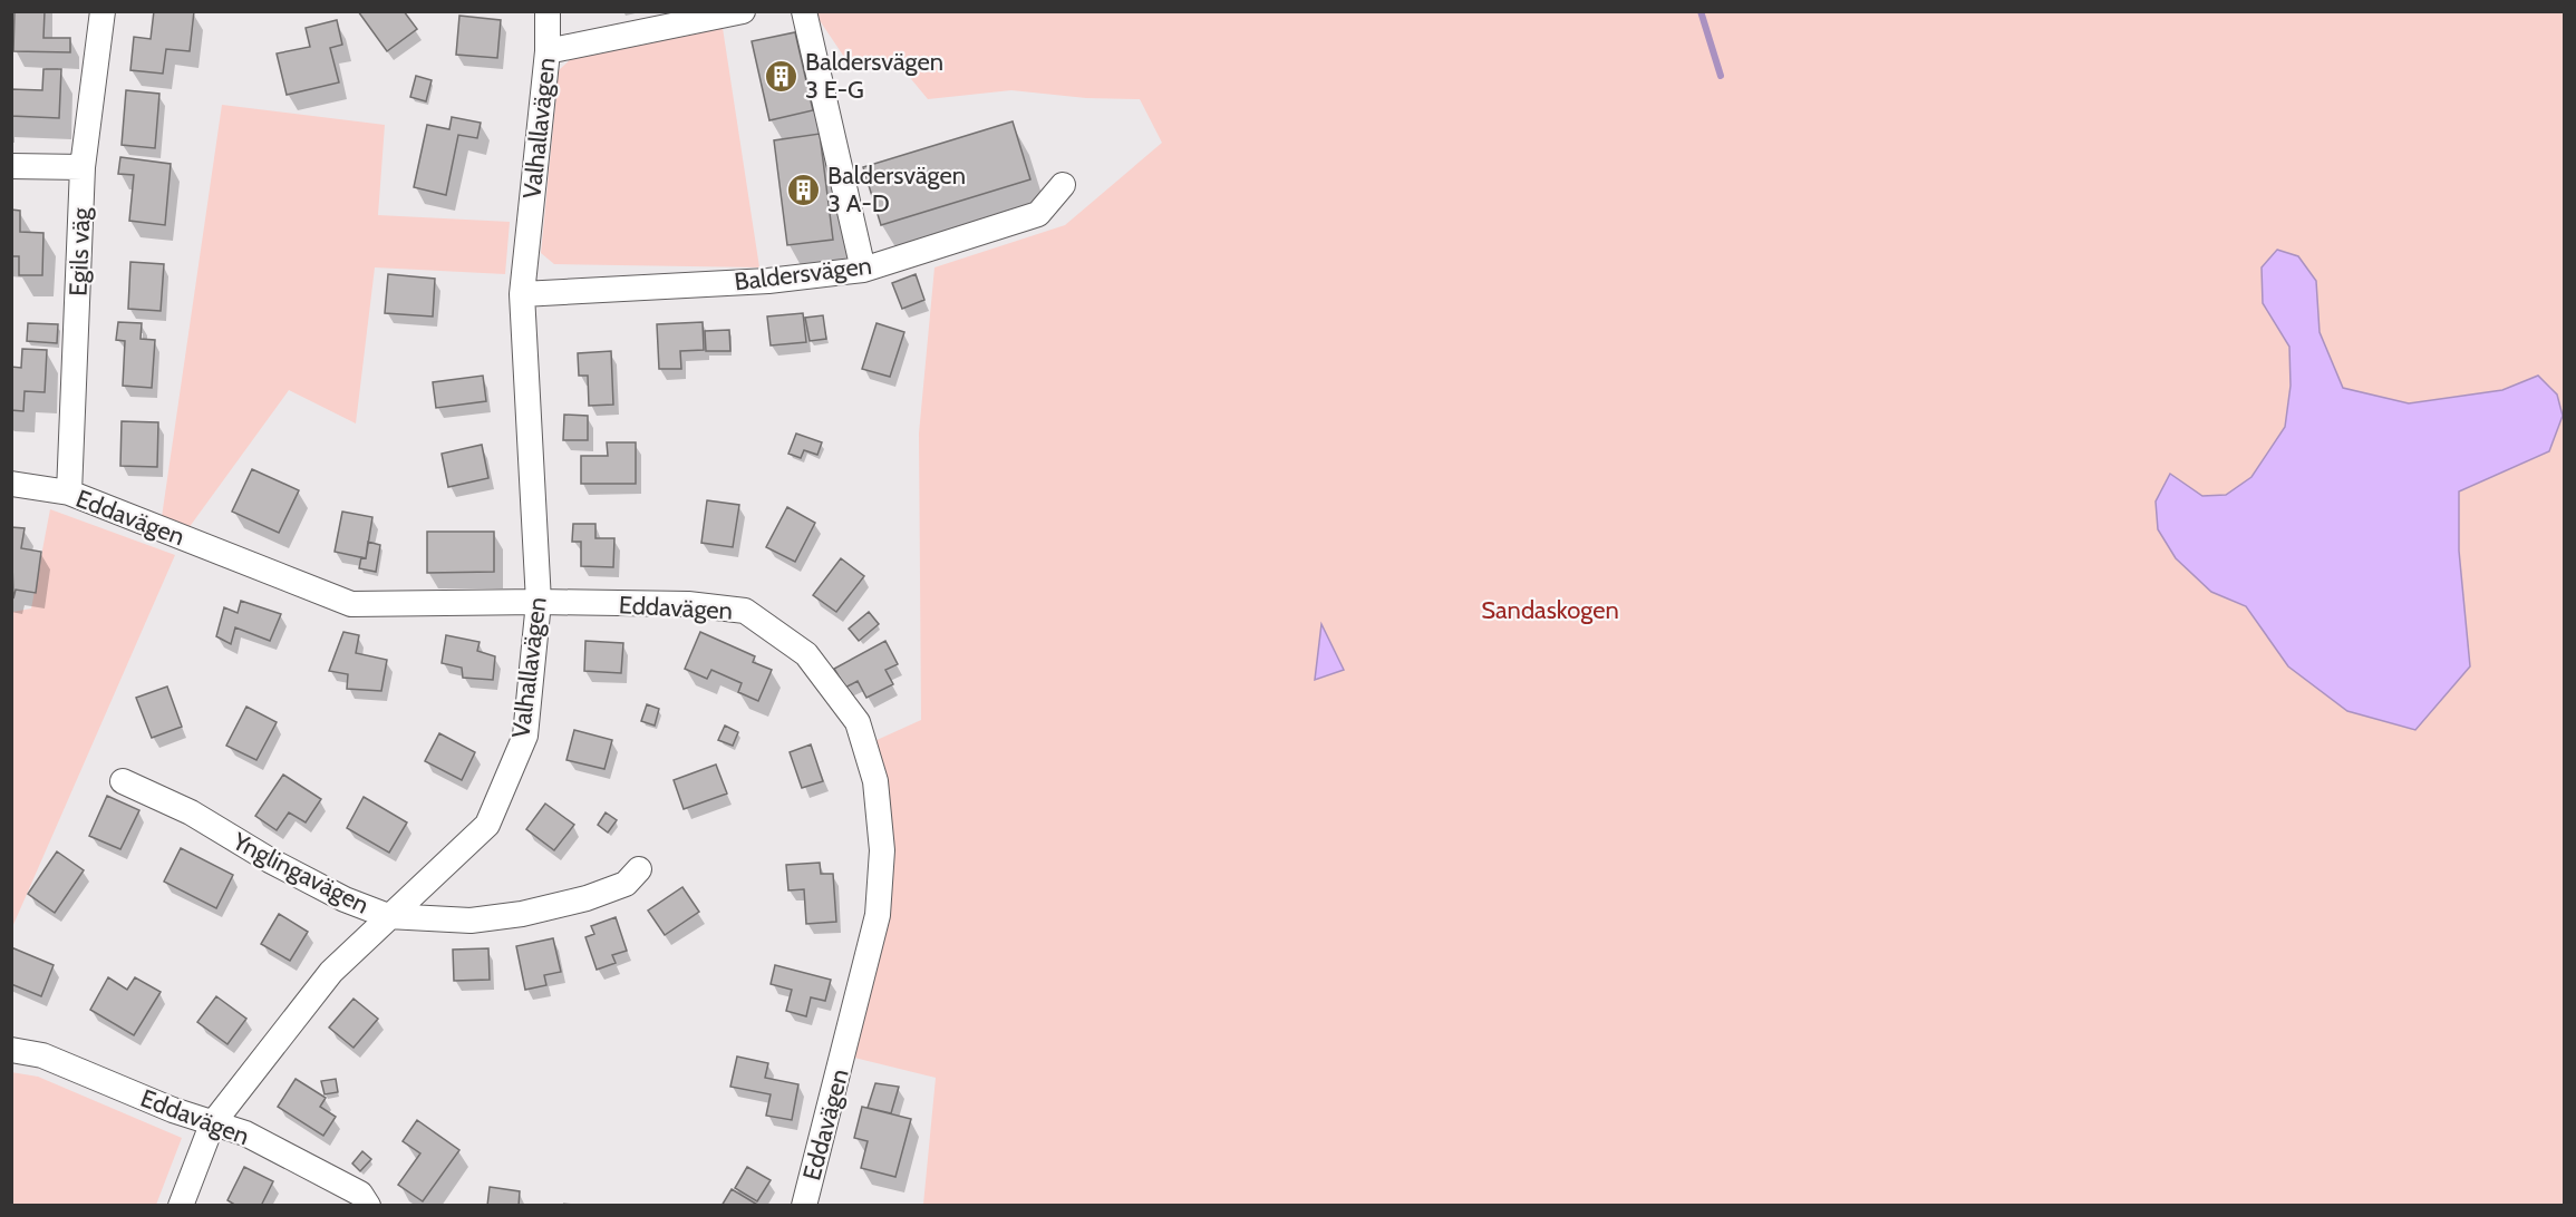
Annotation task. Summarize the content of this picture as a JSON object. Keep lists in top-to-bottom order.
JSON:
{
  "streets": {
    "street": [
      "Valhallavägen",
      "Egils väg",
      "Baldersvägen",
      "Eddavägen",
      "Ynglingavägen"
    ]
  },
  "crossings": [
    ["Valhallavägen", "Baldersvägen"],
    ["Valhallavägen", "Eddavägen"],
    ["Valhallavägen", "Ynglingavägen"],
    ["Egils väg", "Eddavägen"]
  ],
  "parks": ["Sandaskogen"],
  "places": {
    "building": ["Baldersvägen 3 E-G", "Baldersvägen 3 A-D"]
  }
}
